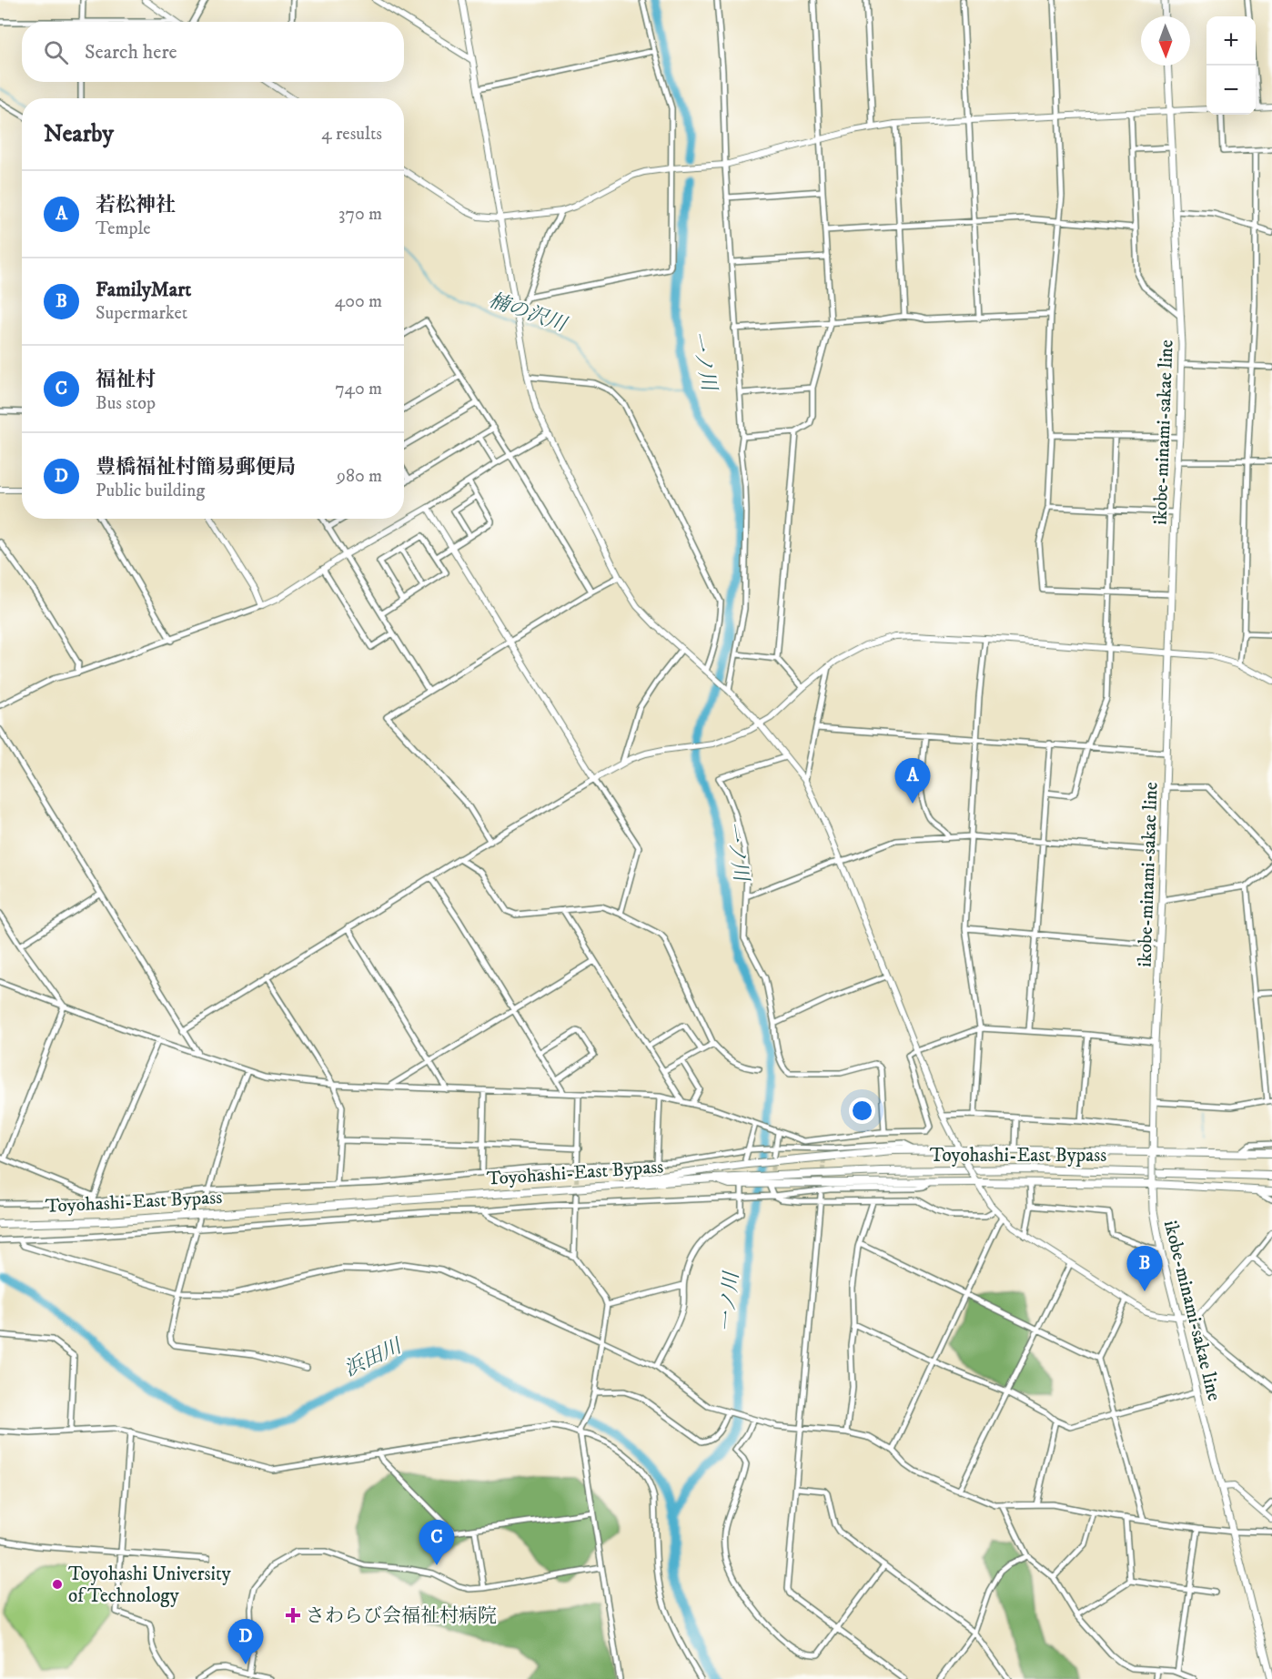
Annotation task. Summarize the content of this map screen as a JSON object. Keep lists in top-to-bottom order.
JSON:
{
  "streets": {
    "highway": ["Toyohashi-East Bypass"],
    "main road": ["ikobe-minami-sakae line"]
  },
  "crossings": [
    ["ikobe-minami-sakae line", "Toyohashi-East Bypass"]
  ],
  "water": ["楠の沢川", "一ノ川", "浜田川"],
  "places": {
    "other": ["Toyohashi University of Technology"],
    "health": ["さわらび会福祉村病院"]
  },
  "north": "bottom",
  "page": {
    "map_buttons": ["+", "−"],
    "search": "Search here",
    "heading": ["Nearby", "4 results"],
    "list": [
      {
        "mark": "A",
        "name": "若松神社",
        "note": "Temple",
        "value": "370 m"
      },
      {
        "mark": "B",
        "name": "FamilyMart",
        "note": "Supermarket",
        "value": "400 m"
      },
      {
        "mark": "C",
        "name": "福祉村",
        "note": "Bus stop",
        "value": "740 m"
      },
      {
        "mark": "D",
        "name": "豊橋福祉村簡易郵便局",
        "note": "Public building",
        "value": "980 m"
      }
    ],
    "pins": [
      "A",
      "B",
      "C",
      "D"
    ]
  }
}
